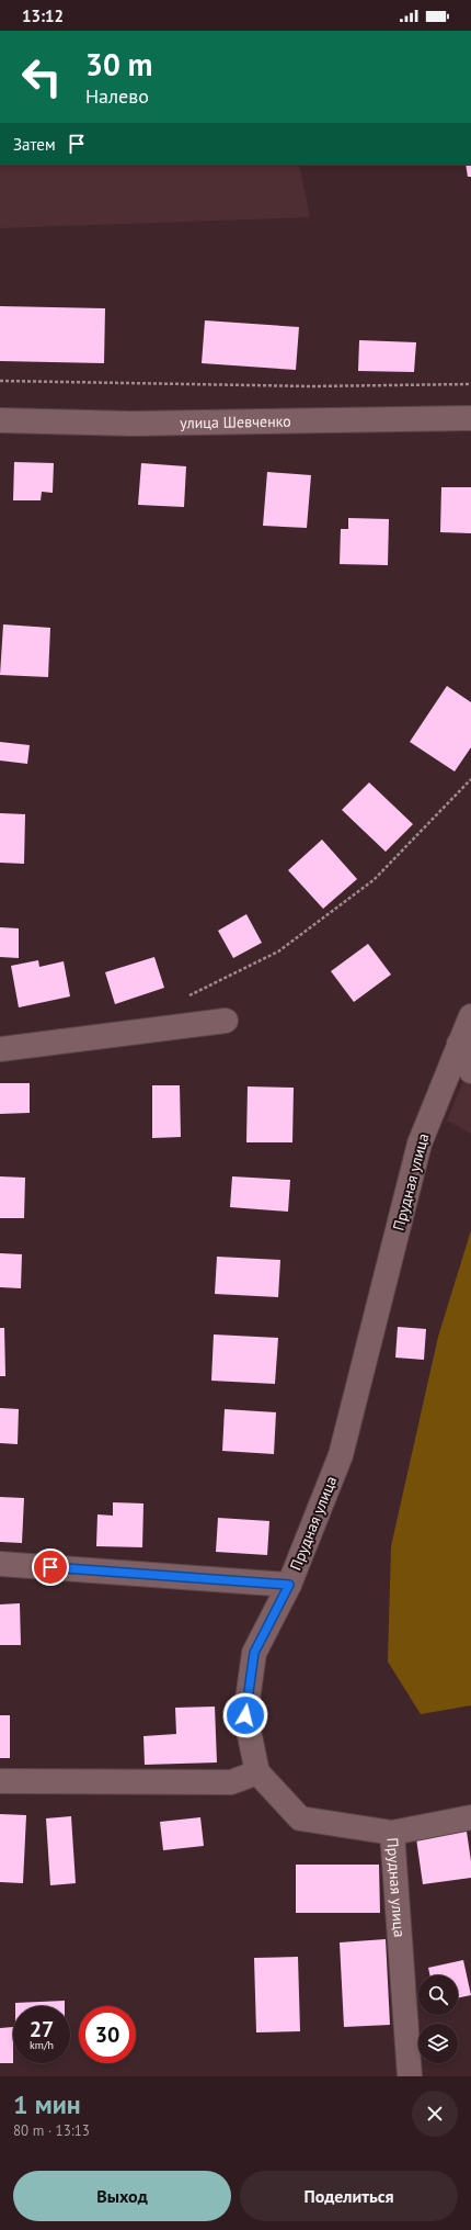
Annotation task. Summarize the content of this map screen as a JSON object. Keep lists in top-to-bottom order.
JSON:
{
  "streets": {
    "street": ["улица Шевченко", "Прудная улица"]
  },
  "page": {
    "status": "13:12",
    "turn": ["30 m", "Налево"],
    "then": "Затем",
    "speed": "27 km/h",
    "limit": "30",
    "heading": ["1 мин", "80 m · 13:13"],
    "buttons": ["Выход", "Поделиться"]
  }
}
